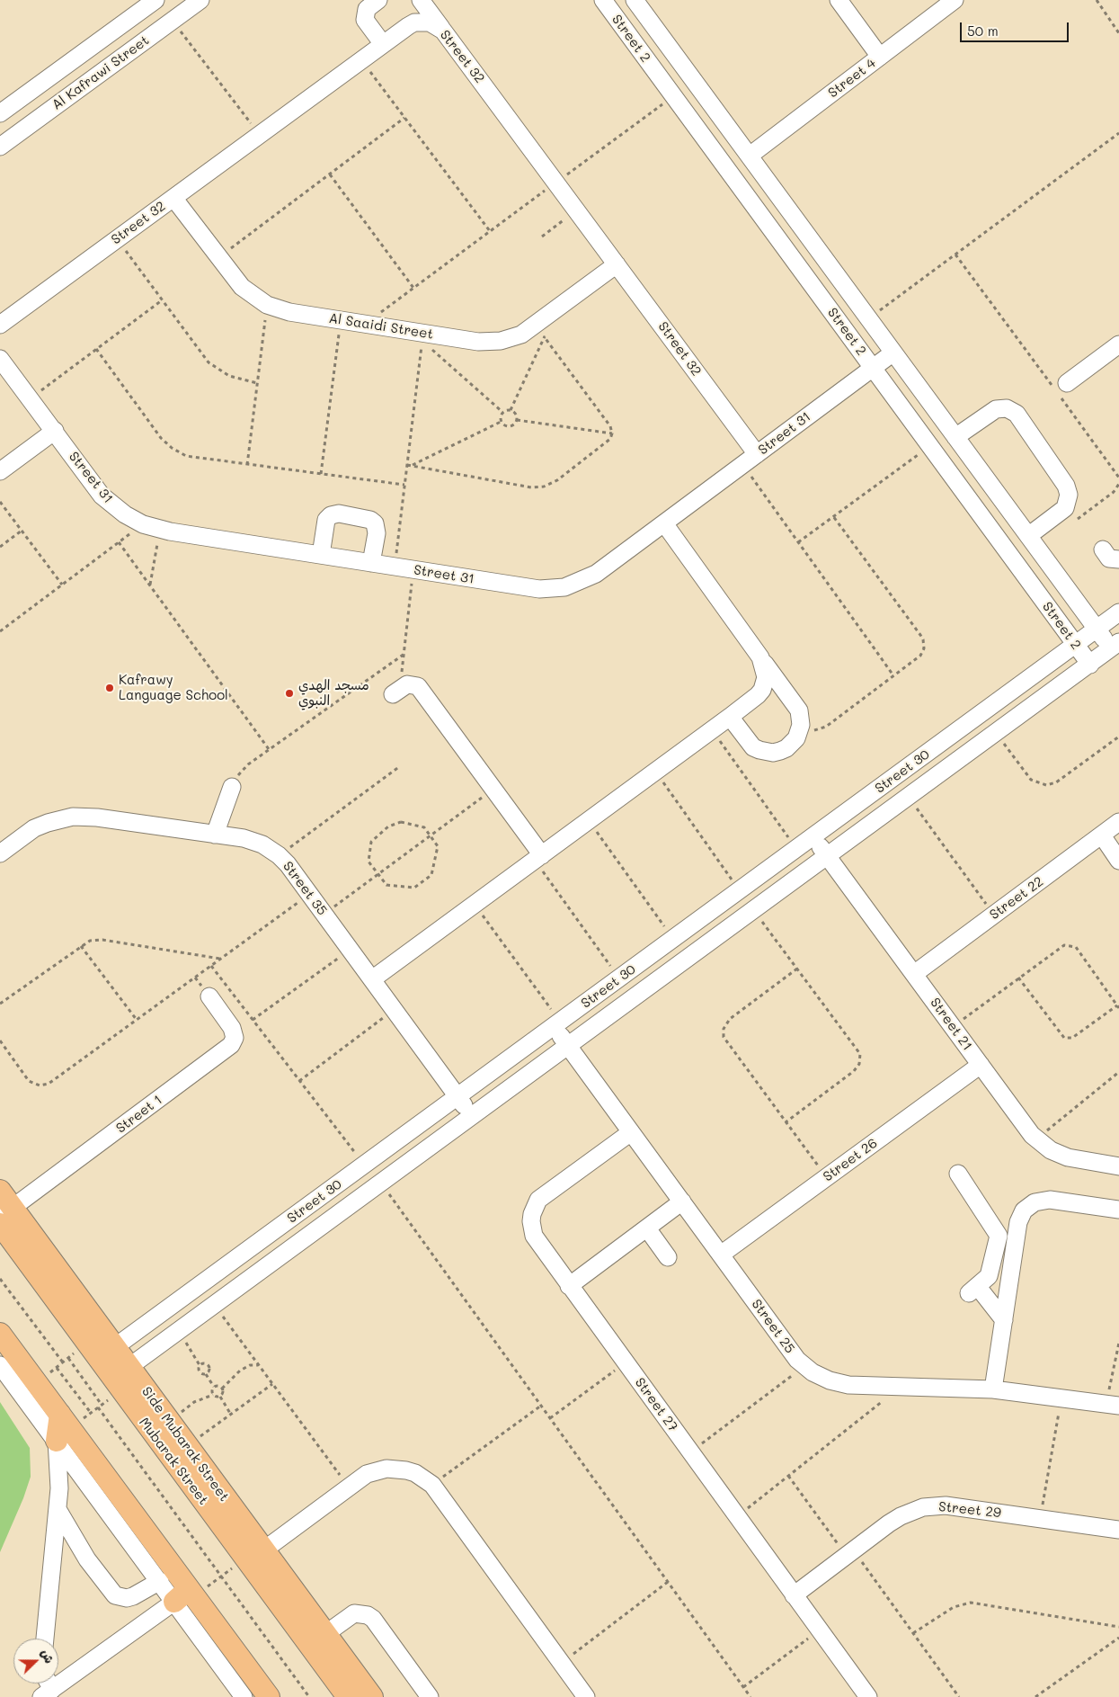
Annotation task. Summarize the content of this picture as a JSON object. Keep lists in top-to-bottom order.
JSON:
{
  "streets": {
    "main road": ["Side Mubarak Street", "Mubarak Street"],
    "street": [
      "Street 2",
      "Street 32",
      "Al Kafrawi Street",
      "Street 4",
      "Al Saaidi Street",
      "Street 31",
      "Street 30",
      "Street 35",
      "Street 22",
      "Street 21",
      "Street 1",
      "Street 26",
      "Street 25",
      "Street 27",
      "Street 29"
    ]
  },
  "crossings": [
    ["Street 2", "Street 4"],
    ["Street 2", "Street 31"],
    ["Street 2", "Street 30"],
    ["Street 32", "Al Saaidi Street"],
    ["Street 32", "Street 31"],
    ["Street 30", "Street 35"],
    ["Street 30", "Street 21"],
    ["Street 30", "Street 25"],
    ["Street 30", "Side Mubarak Street"],
    ["Street 30", "Mubarak Street"],
    ["Street 22", "Street 21"],
    ["Street 21", "Street 26"],
    ["Street 1", "Mubarak Street"],
    ["Street 26", "Street 25"],
    ["Street 25", "Street 27"],
    ["Street 27", "Street 29"],
    ["Side Mubarak Street", "Mubarak Street"]
  ],
  "places": ["Kafrawy Language School", "مسجد الهدي النبوي"],
  "scale_bar": "50 m",
  "north": "right"
}
